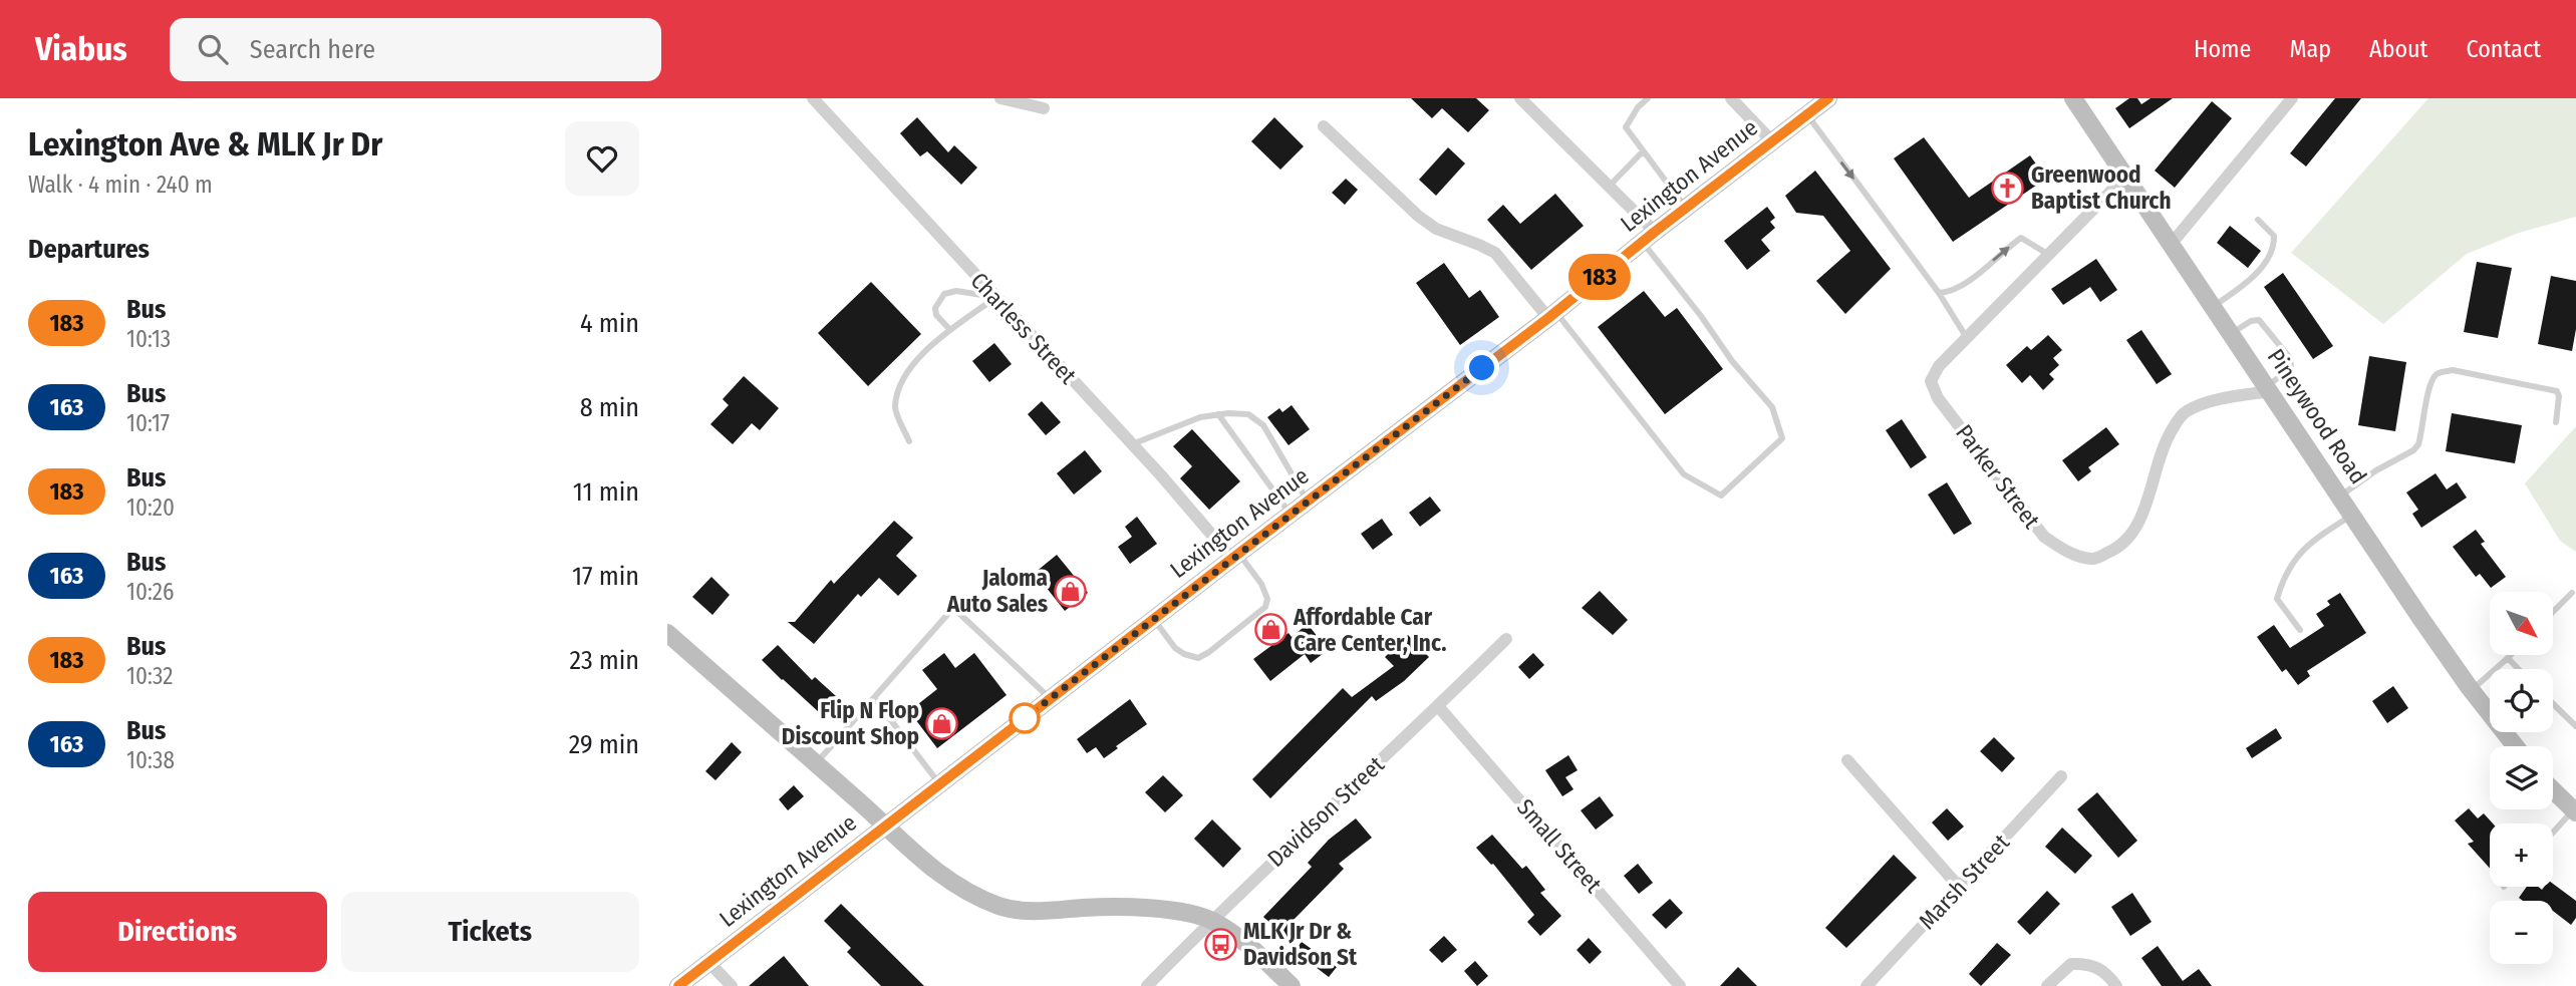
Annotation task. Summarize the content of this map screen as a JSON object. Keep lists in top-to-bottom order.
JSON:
{
  "streets": {
    "street": [
      "Lexington Avenue",
      "Charless Street",
      "Pineywood Road",
      "Parker Street",
      "Davidson Street",
      "Small Street",
      "Marsh Street"
    ]
  },
  "crossings": [
    ["Lexington Avenue", "Charless Street"],
    ["Pineywood Road", "Parker Street"],
    ["Davidson Street", "Small Street"]
  ],
  "places": {
    "church": ["Greenwood Baptist Church"],
    "shop": ["Jaloma Auto Sales", "Affordable Car Care Center, Inc.", "Flip N Flop Discount Shop"],
    "bus stop": ["MLK Jr Dr & Davidson St"]
  },
  "lines": ["bus line 183"],
  "north": "bottom right",
  "page": {
    "header": "Viabus",
    "search": "Search here",
    "nav": [
      "Home",
      "Map",
      "About",
      "Contact"
    ],
    "heading": [
      ["Lexington Ave & MLK Jr Dr", "Walk · 4 min · 240 m"],
      "Departures"
    ],
    "on_map": "183",
    "list": [
      {
        "mark": "183",
        "name": "Bus",
        "note": "10:13",
        "value": "4 min"
      },
      {
        "mark": "163",
        "name": "Bus",
        "note": "10:17",
        "value": "8 min"
      },
      {
        "mark": "183",
        "name": "Bus",
        "note": "10:20",
        "value": "11 min"
      },
      {
        "mark": "163",
        "name": "Bus",
        "note": "10:26",
        "value": "17 min"
      },
      {
        "mark": "183",
        "name": "Bus",
        "note": "10:32",
        "value": "23 min"
      },
      {
        "mark": "163",
        "name": "Bus",
        "note": "10:38",
        "value": "29 min"
      }
    ],
    "map_buttons": ["+", "−"],
    "buttons": ["Directions", "Tickets"]
  }
}
